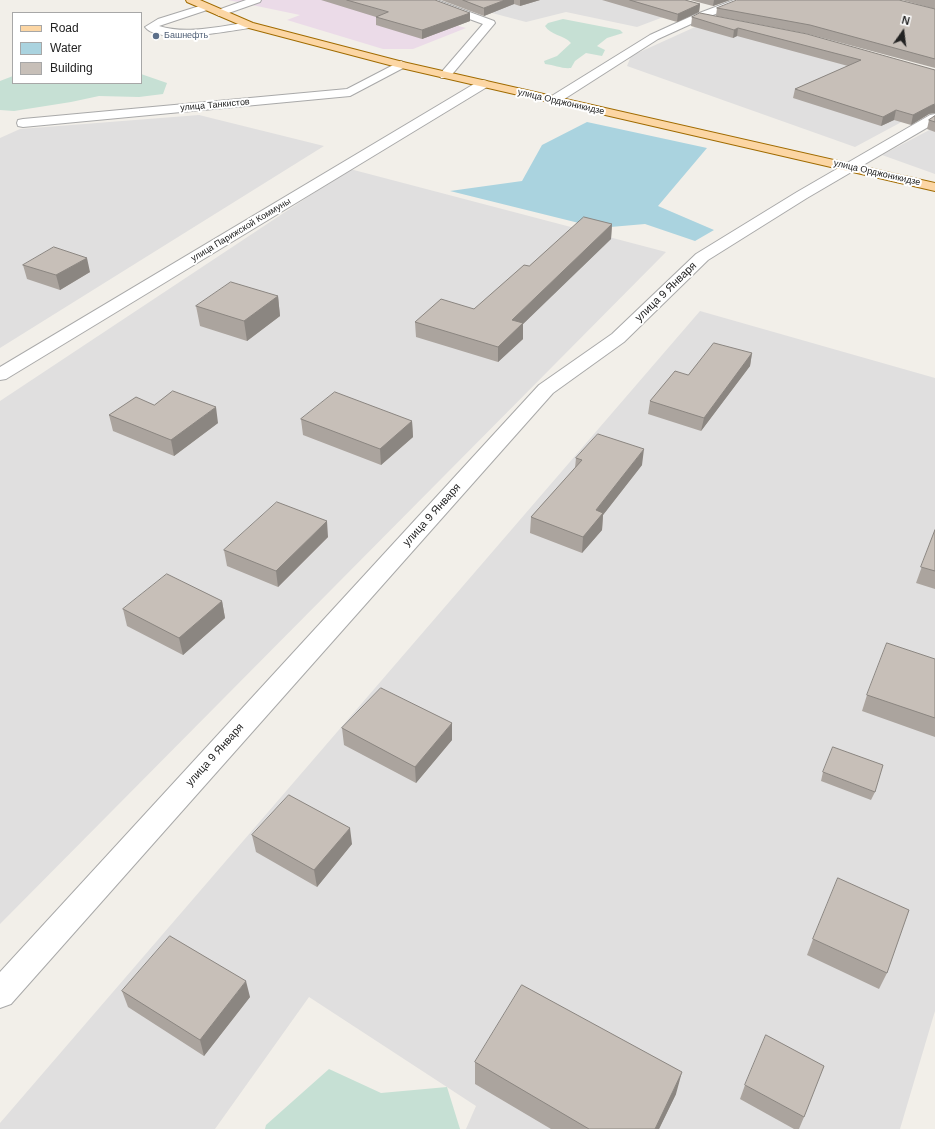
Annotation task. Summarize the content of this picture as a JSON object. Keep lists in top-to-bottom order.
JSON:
{
  "streets": {
    "main road": ["улица Орджоникидзе"],
    "street": ["улица Танкистов", "улица Парижской Коммуны", "улица 9 Января"]
  },
  "crossings": [
    ["улица Орджоникидзе", "улица Танкистов"],
    ["улица Орджоникидзе", "улица Парижской Коммуны"],
    ["улица Орджоникидзе", "улица 9 Января"]
  ],
  "places": ["Башнефть"],
  "legend": ["Road", "Water", "Building"],
  "north": "top"
}
